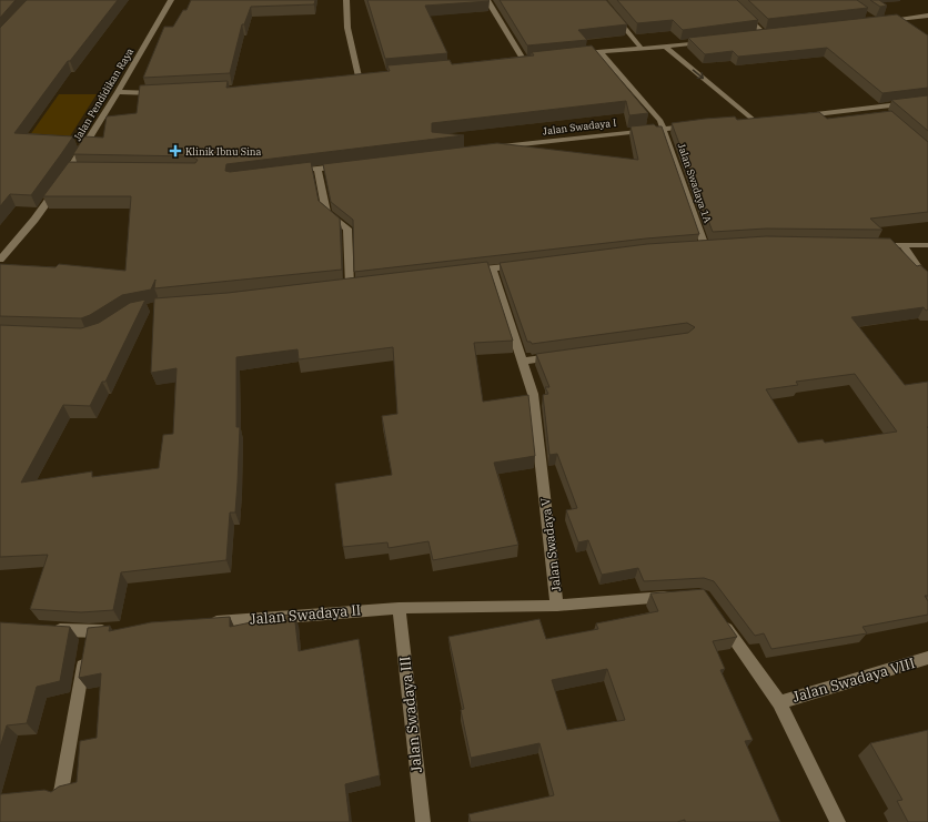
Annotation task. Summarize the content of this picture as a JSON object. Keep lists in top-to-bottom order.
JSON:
{
  "streets": {
    "street": [
      "Jalan Pendidikan Raya",
      "Jalan Swadaya I",
      "Jalan Swadaya 1A",
      "Jalan Swadaya V",
      "Jalan Swadaya II",
      "Jalan Swadaya VIII",
      "Jalan Swadaya III"
    ]
  },
  "crossings": [
    ["Jalan Swadaya I", "Jalan Swadaya 1A"],
    ["Jalan Swadaya V", "Jalan Swadaya II"],
    ["Jalan Swadaya II", "Jalan Swadaya III"]
  ],
  "places": {
    "health": ["Klinik Ibnu Sina"]
  }
}
